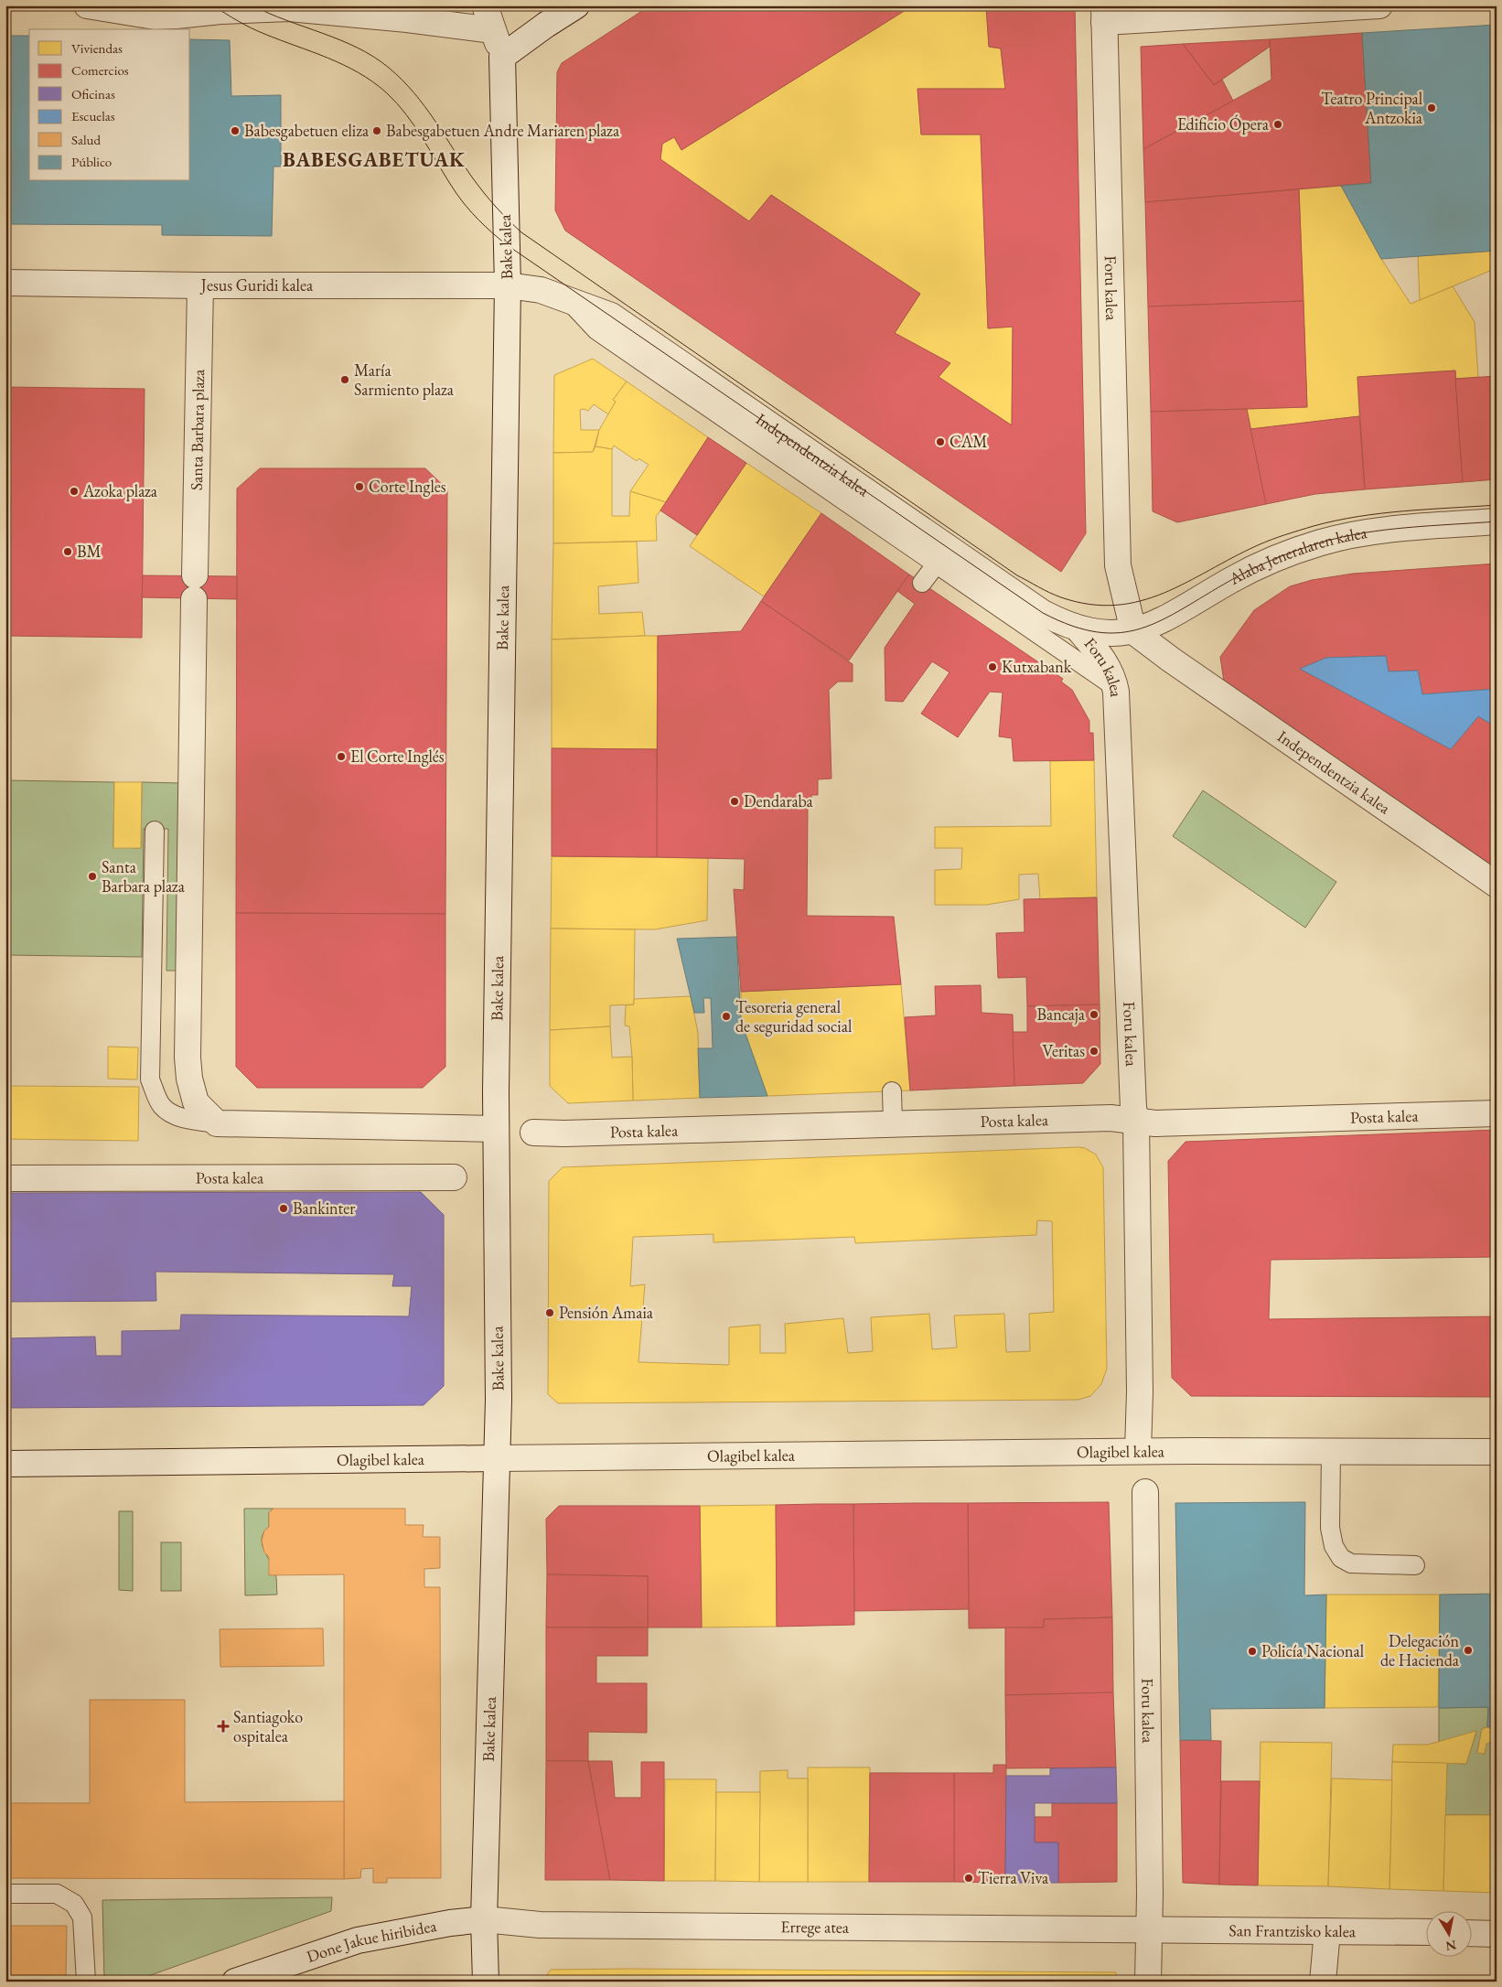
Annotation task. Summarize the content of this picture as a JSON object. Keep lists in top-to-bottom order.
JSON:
{
  "streets": {
    "street": [
      "Bake kalea",
      "Jesus Guridi kalea",
      "Foru kalea",
      "Santa Barbara plaza",
      "Independentzia kalea",
      "Alaba Jeneralaren kalea",
      "Posta kalea",
      "Olagibel kalea",
      "Errege atea",
      "San Frantzisko kalea",
      "Done Jakue hiribidea"
    ]
  },
  "crossings": [
    ["Bake kalea", "Jesus Guridi kalea"],
    ["Bake kalea", "Independentzia kalea"],
    ["Bake kalea", "Olagibel kalea"],
    ["Bake kalea", "Errege atea"],
    ["Bake kalea", "Done Jakue hiribidea"],
    ["Jesus Guridi kalea", "Santa Barbara plaza"],
    ["Jesus Guridi kalea", "Independentzia kalea"],
    ["Foru kalea", "Independentzia kalea"],
    ["Foru kalea", "Alaba Jeneralaren kalea"],
    ["Foru kalea", "Posta kalea"],
    ["Foru kalea", "Olagibel kalea"],
    ["Foru kalea", "Errege atea"],
    ["Foru kalea", "San Frantzisko kalea"],
    ["Independentzia kalea", "Alaba Jeneralaren kalea"],
    ["Errege atea", "San Frantzisko kalea"],
    ["Errege atea", "Done Jakue hiribidea"]
  ],
  "districts": ["BABESGABETUAK"],
  "places": {
    "other": [
      "Teatro Principal Antzokia",
      "Edificio Ópera",
      "Babesgabetuen eliza",
      "Babesgabetuen Andre Mariaren plaza",
      "María Sarmiento plaza",
      "CAM",
      "Corte Ingles",
      "Azoka plaza",
      "BM",
      "Kutxabank",
      "El Corte Inglés",
      "Dendaraba",
      "Santa Barbara plaza",
      "Bancaja",
      "Tesoreria general de seguridad social",
      "Veritas",
      "Bankinter",
      "Pensión Amaia",
      "Delegación de Hacienda",
      "Policía Nacional",
      "Tierra Viva"
    ],
    "health": ["Santiagoko ospitalea"]
  },
  "legend": [
    "Viviendas",
    "Comercios",
    "Oficinas",
    "Escuelas",
    "Salud",
    "Público"
  ],
  "north": "bottom"
}
